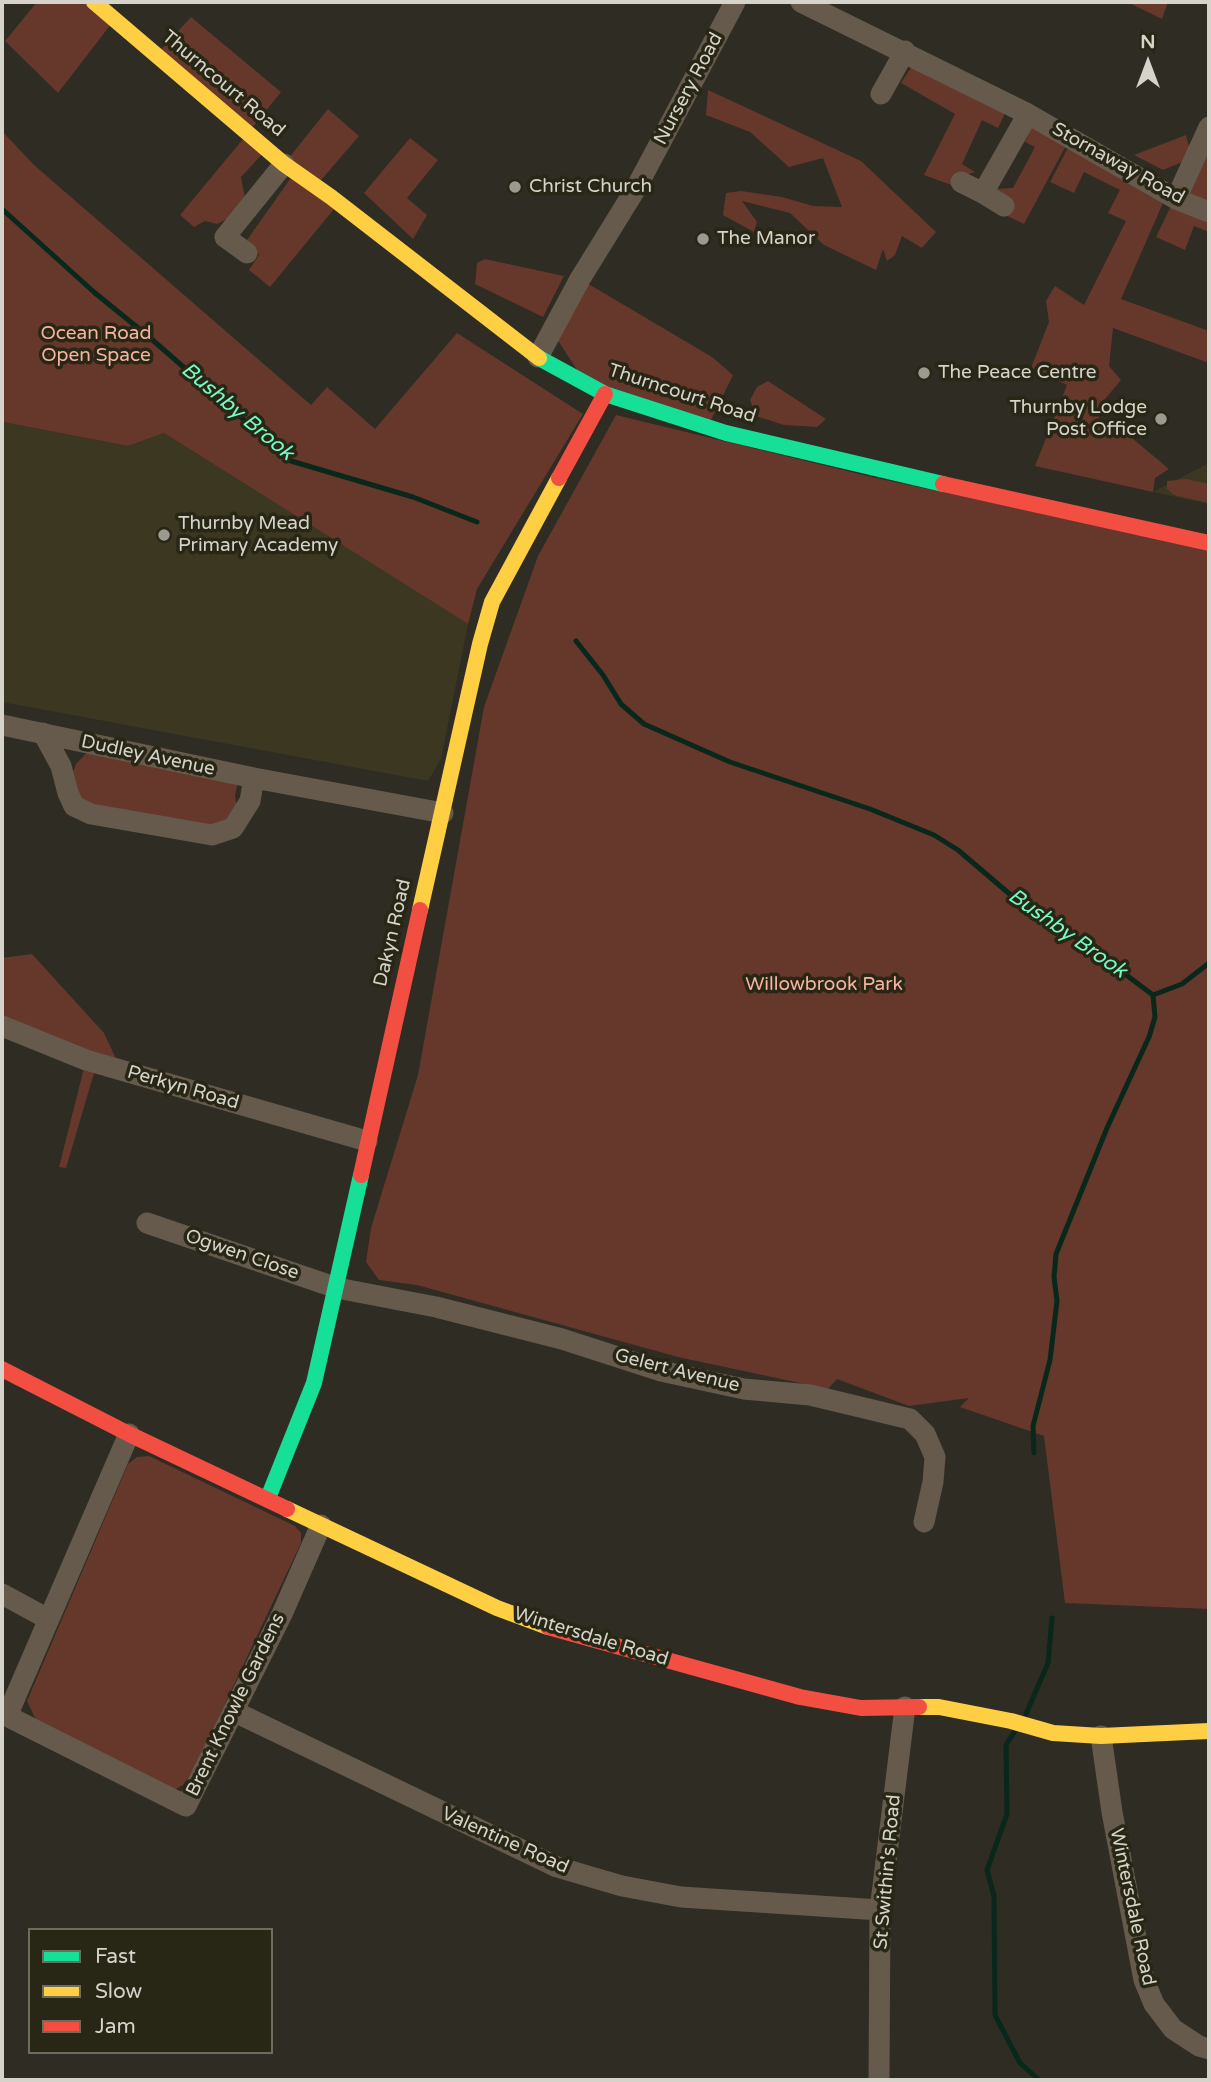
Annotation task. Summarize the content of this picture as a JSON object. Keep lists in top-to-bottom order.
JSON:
{
  "streets": {
    "street": [
      "Thurncourt Road",
      "Nursery Road",
      "Stornaway Road",
      "Dudley Avenue",
      "Dakyn Road",
      "Perkyn Road",
      "Ogwen Close",
      "Gelert Avenue",
      "Wintersdale Road",
      "Brent Knowle Gardens",
      "Valentine Road",
      "St Swithin's Road"
    ]
  },
  "crossings": [
    ["Thurncourt Road", "Nursery Road"],
    ["Thurncourt Road", "Dakyn Road"],
    ["Dudley Avenue", "Dakyn Road"],
    ["Dakyn Road", "Perkyn Road"],
    ["Dakyn Road", "Ogwen Close"],
    ["Dakyn Road", "Gelert Avenue"],
    ["Dakyn Road", "Wintersdale Road"],
    ["Ogwen Close", "Gelert Avenue"],
    ["Wintersdale Road", "Brent Knowle Gardens"],
    ["Wintersdale Road", "St Swithin's Road"],
    ["Brent Knowle Gardens", "Valentine Road"],
    ["Valentine Road", "St Swithin's Road"]
  ],
  "water": ["Bushby Brook"],
  "parks": ["Ocean Road Open Space", "Willowbrook Park"],
  "places": [
    "Christ Church",
    "The Manor",
    "The Peace Centre",
    "Thurnby Lodge Post Office",
    "Thurnby Mead Primary Academy"
  ],
  "legend": ["Fast", "Slow", "Jam"],
  "north": "top"
}
